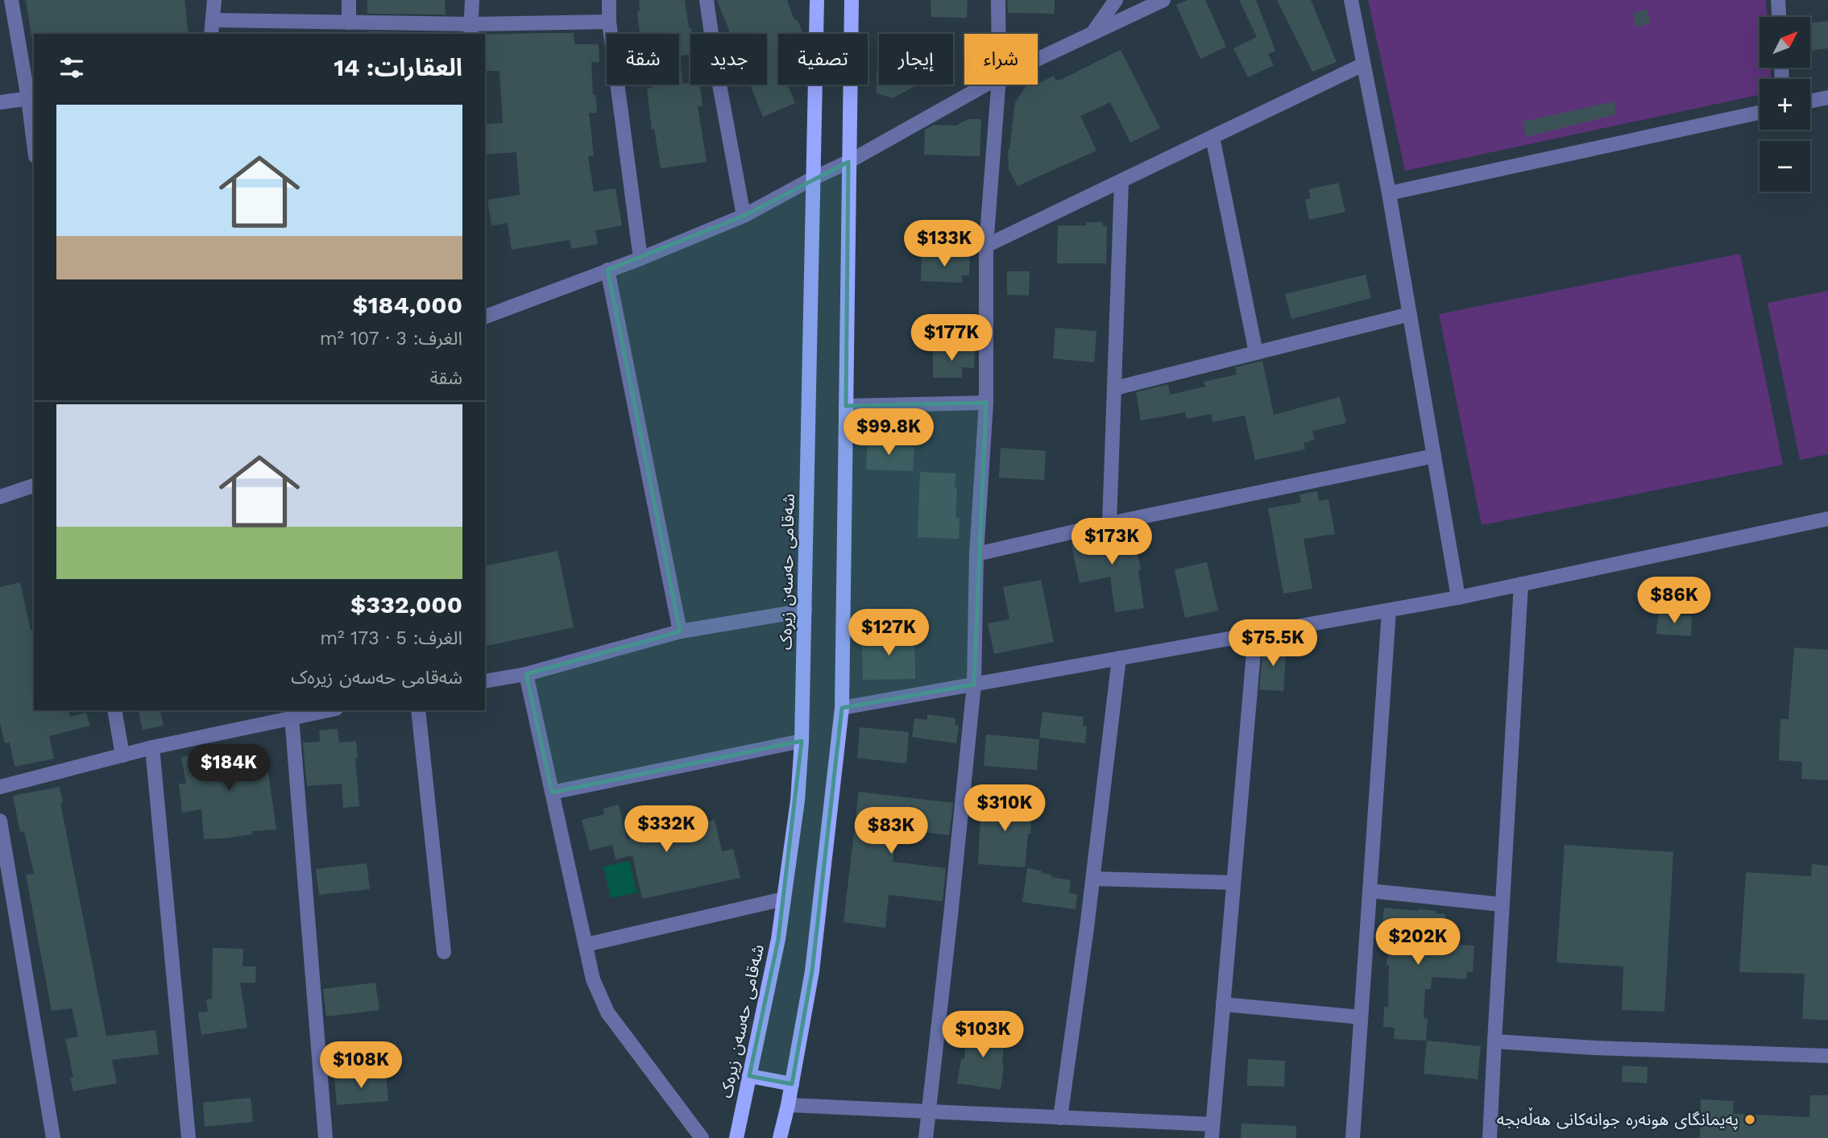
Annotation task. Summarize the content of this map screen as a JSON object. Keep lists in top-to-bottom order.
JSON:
{
  "streets": {
    "main road": ["شەقامی حەسەن زیرەک"]
  },
  "places": ["پەیمانگای هونەرە جوانەکانی هەڵەبجە"],
  "north": "top right",
  "page": {
    "map_buttons": ["+", "−"],
    "chip": [
      "شراء",
      "إيجار",
      "تصفية",
      "جديد",
      "شقة"
    ],
    "heading": "العقارات: 14",
    "list": [
      {
        "name": "$184,000",
        "note": "الغرف: 3 · 107 m² · شقة"
      },
      {
        "name": "$332,000",
        "note": "الغرف: 5 · 173 m² · شەقامی حەسەن زیرەک"
      }
    ],
    "price": [
      "$133K",
      "$177K",
      "$99.8K",
      "$173K",
      "$86K",
      "$127K",
      "$75.5K",
      "$184K",
      "$310K",
      "$332K",
      "$83K",
      "$202K",
      "$103K",
      "$108K"
    ]
  }
}
